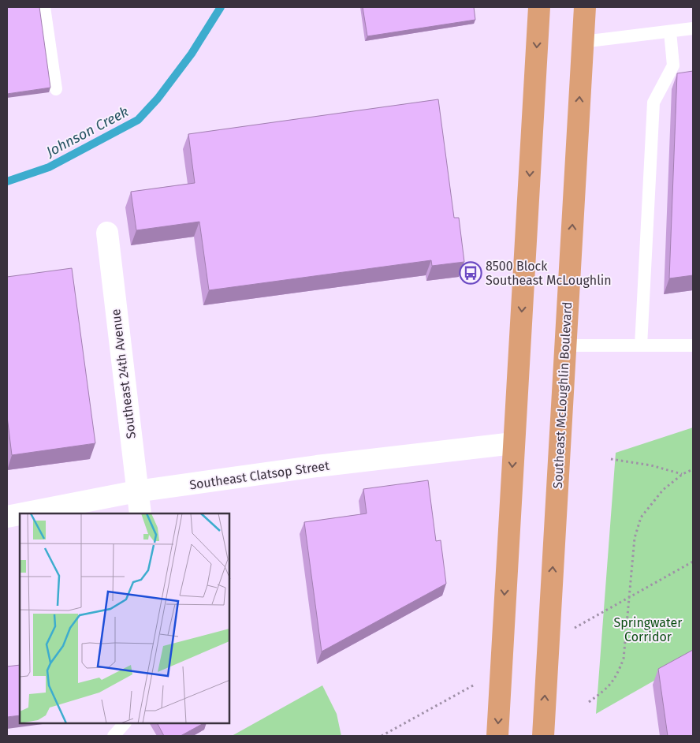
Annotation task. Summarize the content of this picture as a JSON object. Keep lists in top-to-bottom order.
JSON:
{
  "streets": {
    "highway": ["Southeast McLoughlin Boulevard"],
    "street": ["Southeast 24th Avenue", "Southeast Clatsop Street"]
  },
  "crossings": [
    ["Southeast 24th Avenue", "Southeast Clatsop Street"]
  ],
  "water": ["Johnson Creek"],
  "parks": ["Springwater Corridor"],
  "places": {
    "bus stop": ["8500 Block Southeast McLoughlin"]
  }
}
